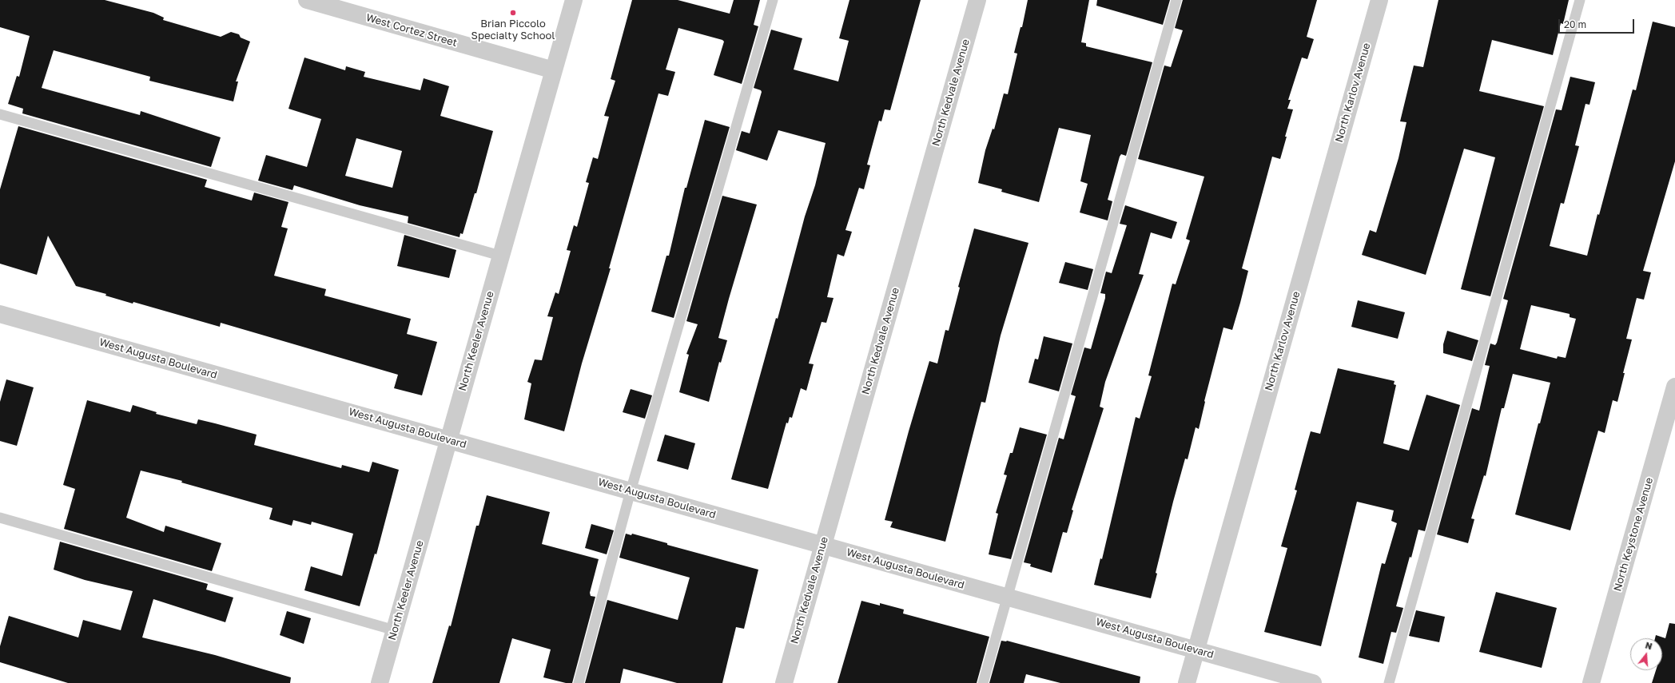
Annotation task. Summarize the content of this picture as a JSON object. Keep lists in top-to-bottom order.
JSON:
{
  "streets": {
    "street": [
      "West Cortez Street",
      "North Kedvale Avenue",
      "North Karlov Avenue",
      "North Keeler Avenue",
      "West Augusta Boulevard",
      "North Keystone Avenue"
    ]
  },
  "crossings": [
    ["West Cortez Street", "North Keeler Avenue"],
    ["North Kedvale Avenue", "West Augusta Boulevard"],
    ["North Karlov Avenue", "West Augusta Boulevard"],
    ["North Keeler Avenue", "West Augusta Boulevard"]
  ],
  "places": ["Brian Piccolo Specialty School"],
  "scale_bar": "20 m",
  "north": "top"
}
